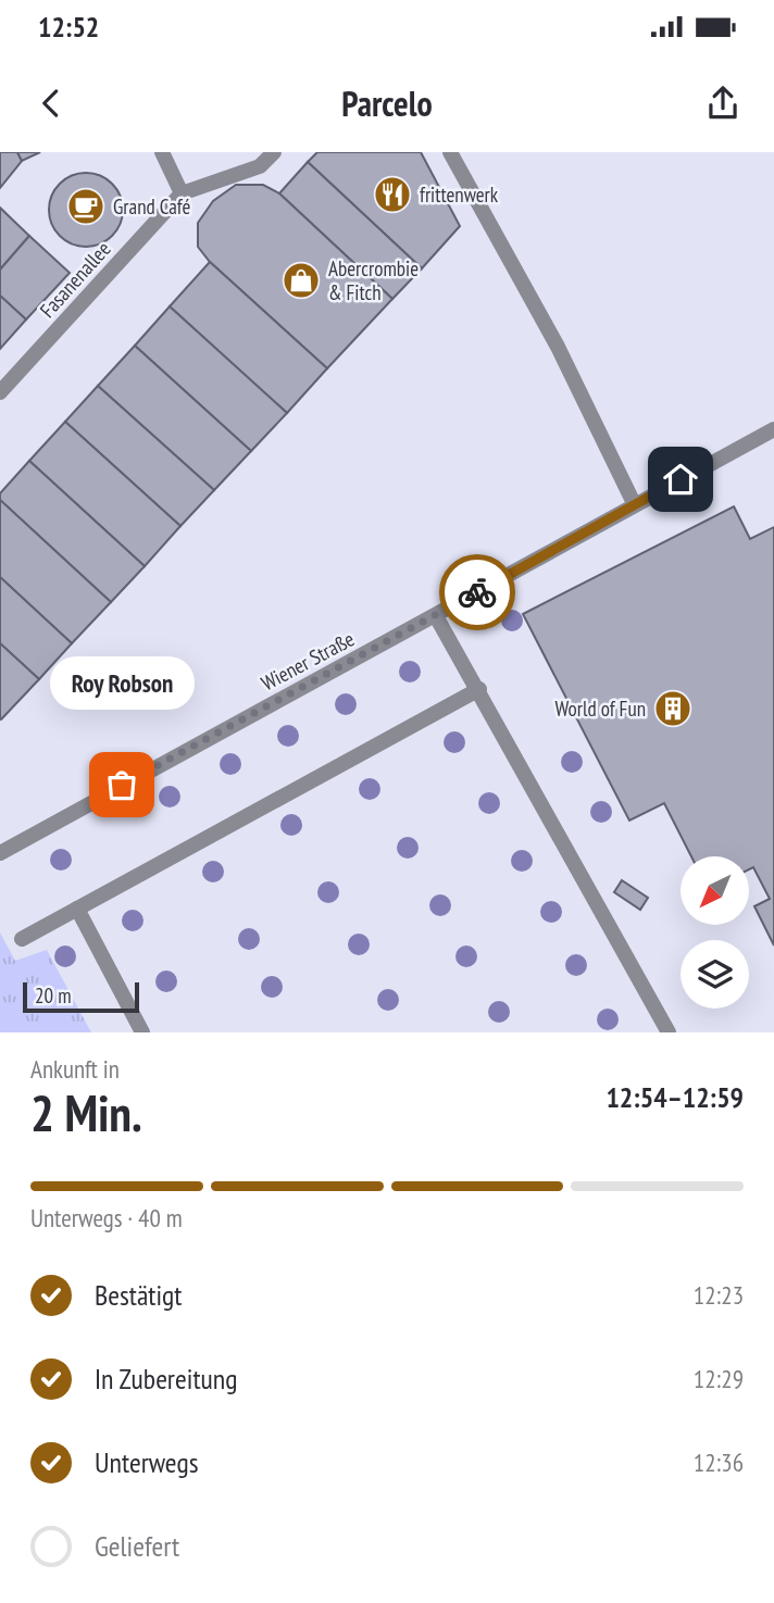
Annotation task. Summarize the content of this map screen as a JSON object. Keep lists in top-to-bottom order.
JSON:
{
  "streets": {
    "street": ["Fasanenallee", "Wiener Straße"]
  },
  "places": {
    "restaurant": ["frittenwerk"],
    "cafe": ["Grand Café"],
    "shop": ["Abercrombie & Fitch"],
    "building": ["World of Fun"],
    "other": ["Roy Robson"]
  },
  "scale_bar": "20 m",
  "north": "bottom left",
  "page": {
    "status": "12:52",
    "header": "Parcelo",
    "bubble": "Roy Robson",
    "scale": "20 m",
    "heading": ["2 Min.", "Ankunft in", "12:54–12:59"],
    "bar": "Unterwegs · 40 m",
    "list": [
      ["Bestätigt", "12:23"],
      ["In Zubereitung", "12:29"],
      ["Unterwegs", "12:36"],
      "Geliefert"
    ]
  }
}
